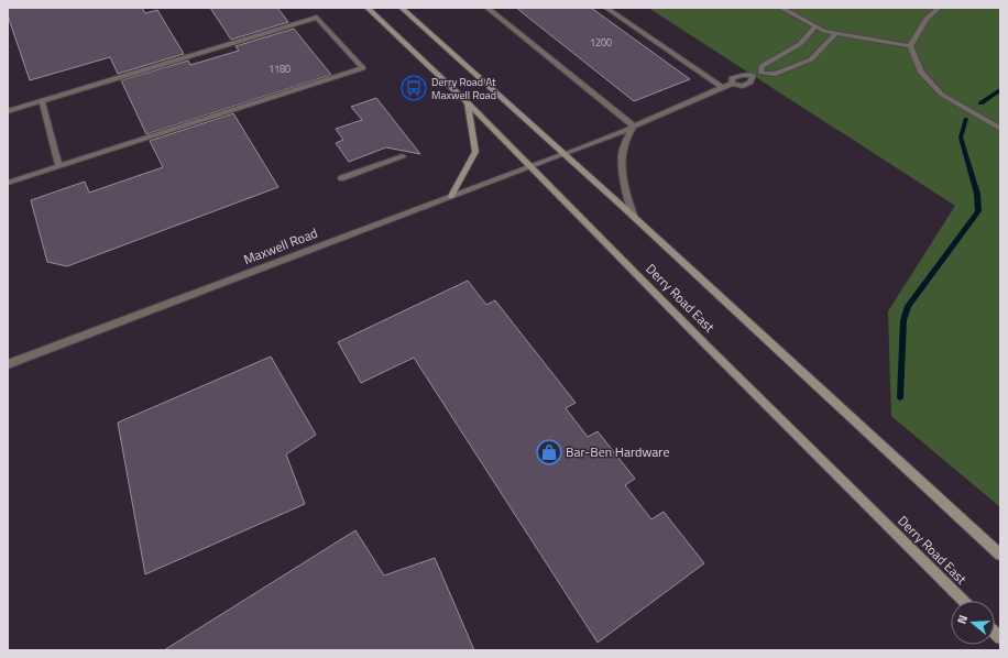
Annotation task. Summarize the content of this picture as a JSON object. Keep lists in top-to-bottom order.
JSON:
{
  "streets": {
    "main road": ["Derry Road East"],
    "street": ["Maxwell Road"]
  },
  "crossings": [
    ["Maxwell Road", "Derry Road East"]
  ],
  "places": {
    "bus stop": ["Derry Road At Maxwell Road"],
    "shop": ["Bar-Ben Hardware"]
  },
  "house_numbers": ["1200", "1180"],
  "north": "left"
}
